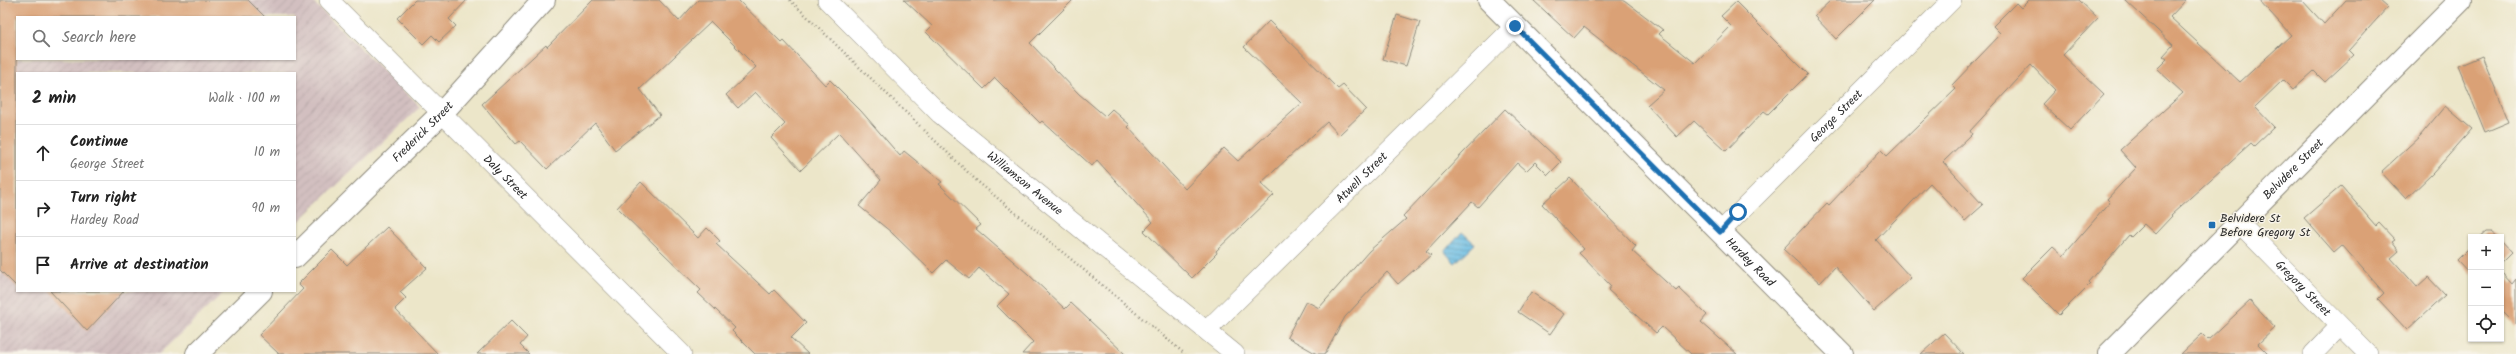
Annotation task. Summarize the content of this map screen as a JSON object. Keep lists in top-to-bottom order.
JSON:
{
  "streets": {
    "street": [
      "George Street",
      "Frederick Street",
      "Belvidere Street",
      "Daly Street",
      "Atwell Street",
      "Williamson Avenue",
      "Hardey Road",
      "Gregory Street"
    ]
  },
  "crossings": [
    ["George Street", "Hardey Road"],
    ["Frederick Street", "Daly Street"],
    ["Belvidere Street", "Gregory Street"],
    ["Atwell Street", "Williamson Avenue"],
    ["Atwell Street", "Hardey Road"]
  ],
  "places": {
    "transit": ["Belvidere St Before Gregory St"]
  },
  "page": {
    "search": "Search here",
    "heading": ["2 min", "Walk · 100 m"],
    "list": [
      ["Continue", "George Street", "10 m"],
      ["Turn right", "Hardey Road", "90 m"],
      "Arrive at destination"
    ],
    "map_buttons": ["+", "−"]
  }
}
